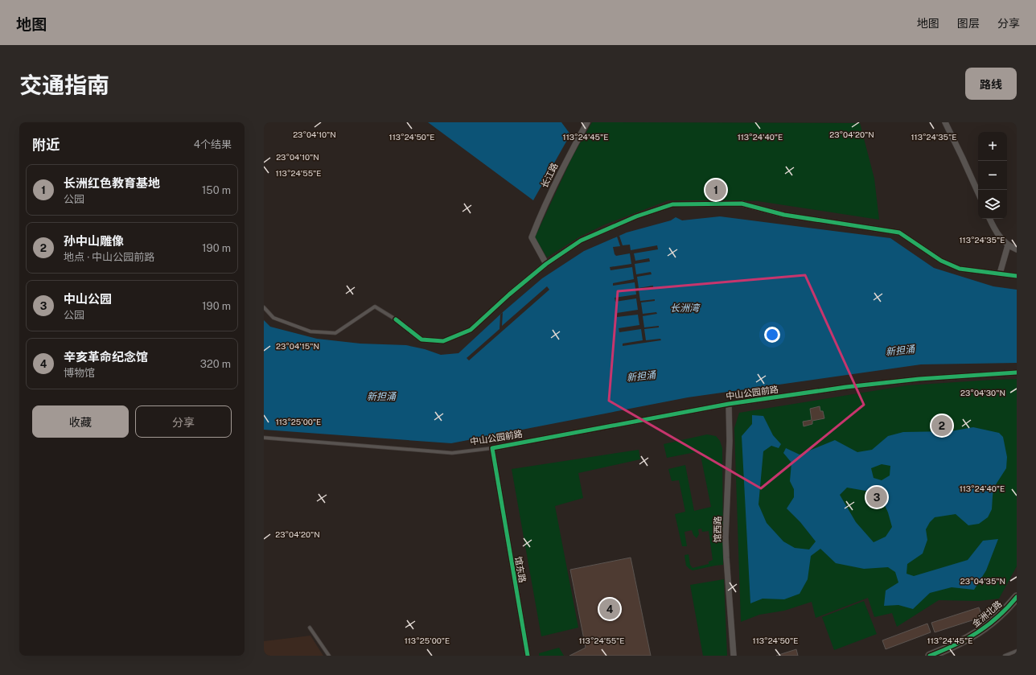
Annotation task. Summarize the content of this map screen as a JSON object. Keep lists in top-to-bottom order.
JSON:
{
  "streets": {
    "main road": ["金洲北路"],
    "street": [
      "长江路",
      "中山公园前路",
      "馆西路",
      "馆东路"
    ]
  },
  "crossings": [
    ["中山公园前路", "馆西路"],
    ["中山公园前路", "馆东路"]
  ],
  "water": ["长洲湾", "新担涌"],
  "page": {
    "header": "地图",
    "nav": ["地图", "图层", "分享"],
    "title": "交通指南",
    "buttons": [
      "路线",
      ["收藏", "分享"]
    ],
    "heading": ["附近", "4个结果"],
    "map_buttons": ["+", "−"],
    "list": [
      {
        "mark": "1",
        "name": "长洲红色教育基地",
        "note": "公园",
        "value": "150 m"
      },
      {
        "mark": "2",
        "name": "孙中山雕像",
        "note": "地点 · 中山公园前路",
        "value": "190 m"
      },
      {
        "mark": "3",
        "name": "中山公园",
        "note": "公园",
        "value": "190 m"
      },
      {
        "mark": "4",
        "name": "辛亥革命纪念馆",
        "note": "博物馆",
        "value": "320 m"
      }
    ],
    "pins": [
      "1",
      "2",
      "3",
      "4"
    ]
  },
  "coordinates": [
    "23°04'10\"N",
    "23°04'20\"N",
    "113°24'50\"E",
    "113°24'45\"E",
    "113°24'40\"E",
    "113°24'35\"E",
    "113°24'55\"E",
    "23°04'15\"N",
    "23°04'30\"N",
    "113°25'00\"E",
    "23°04'35\"N"
  ]
}
